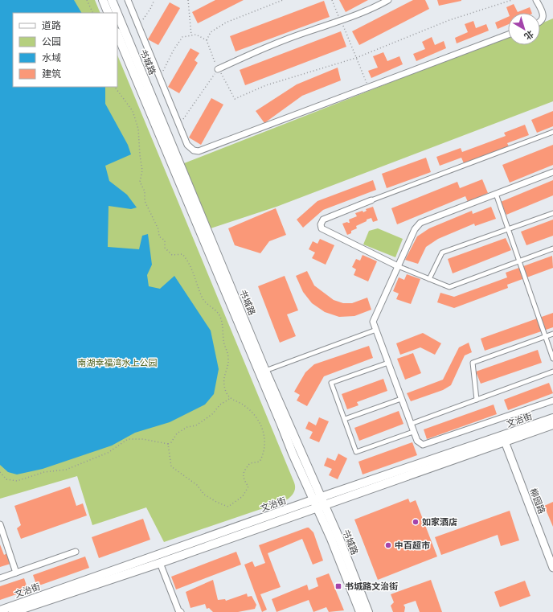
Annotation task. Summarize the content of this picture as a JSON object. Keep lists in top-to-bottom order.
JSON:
{
  "streets": {
    "main road": ["书城路", "文治街"],
    "street": ["柳园路"]
  },
  "crossings": [
    ["书城路", "文治街"],
    ["文治街", "柳园路"]
  ],
  "parks": ["南湖幸福湾水上公园"],
  "places": {
    "other": ["如家酒店", "中百超市"],
    "transit": ["书城路文治街"]
  },
  "legend": [
    "道路",
    "公园",
    "水域",
    "建筑"
  ],
  "north": "bottom right"
}
